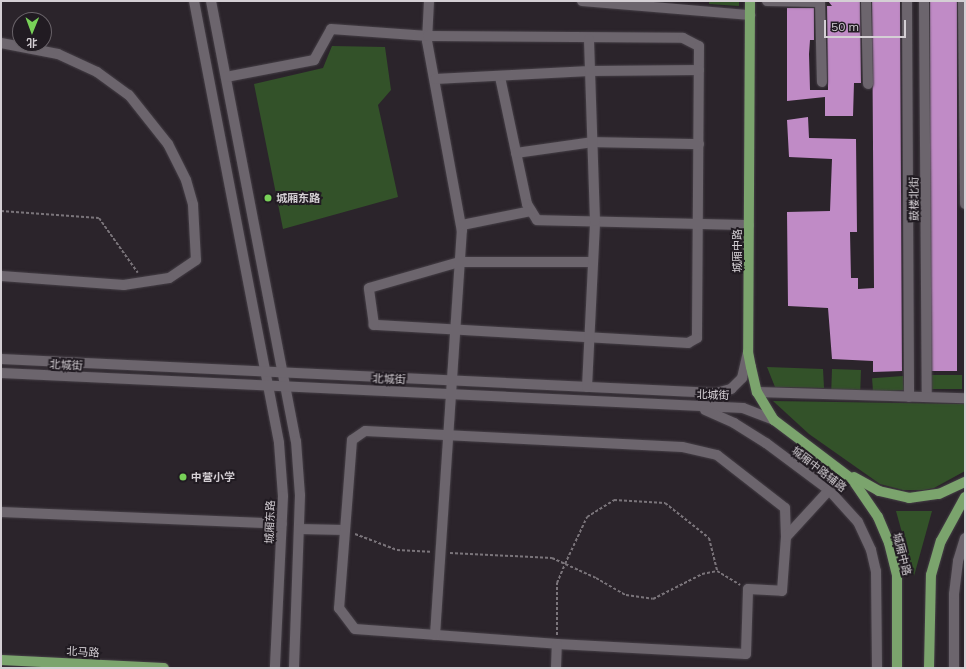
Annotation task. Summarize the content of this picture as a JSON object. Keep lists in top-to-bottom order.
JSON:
{
  "streets": {
    "main road": ["城厢中路", "北马路"],
    "street": [
      "鼓楼北街",
      "北城街",
      "城厢中路辅路",
      "城厢东路"
    ]
  },
  "crossings": [
    ["城厢中路", "北城街"],
    ["北城街", "城厢中路辅路"],
    ["北城街", "城厢东路"]
  ],
  "places": ["城厢东路", "中营小学"],
  "scale_bar": "50 m",
  "north": "bottom"
}
